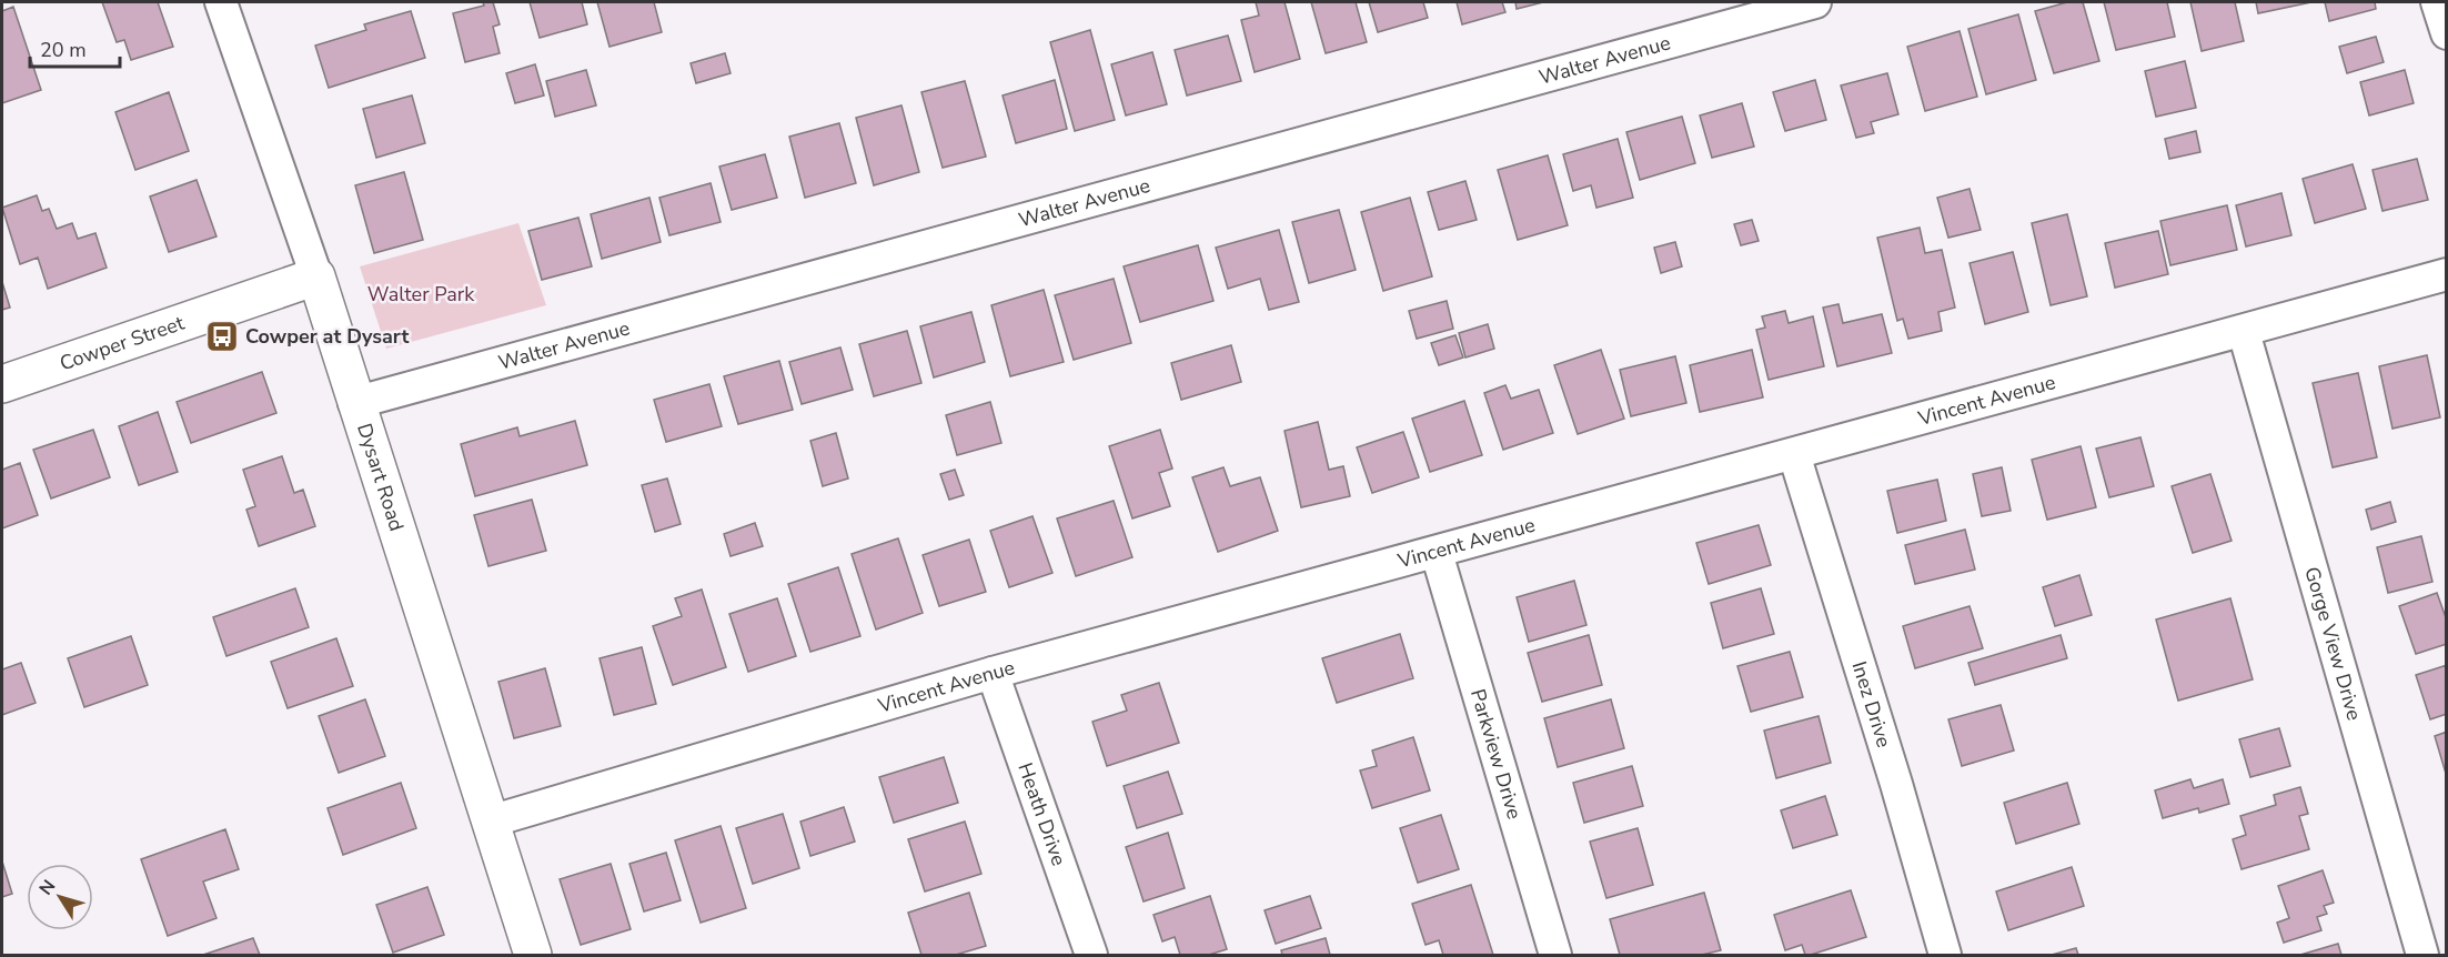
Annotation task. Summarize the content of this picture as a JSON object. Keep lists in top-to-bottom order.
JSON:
{
  "streets": {
    "street": [
      "Walter Avenue",
      "Cowper Street",
      "Vincent Avenue",
      "Dysart Road",
      "Gorge View Drive",
      "Inez Drive",
      "Parkview Drive",
      "Heath Drive"
    ]
  },
  "crossings": [
    ["Walter Avenue", "Dysart Road"],
    ["Cowper Street", "Dysart Road"],
    ["Vincent Avenue", "Dysart Road"],
    ["Vincent Avenue", "Gorge View Drive"],
    ["Vincent Avenue", "Inez Drive"],
    ["Vincent Avenue", "Parkview Drive"],
    ["Vincent Avenue", "Heath Drive"]
  ],
  "parks": ["Walter Park"],
  "places": {
    "bus stop": ["Cowper at Dysart"]
  },
  "scale_bar": "20 m",
  "north": "top left"
}
